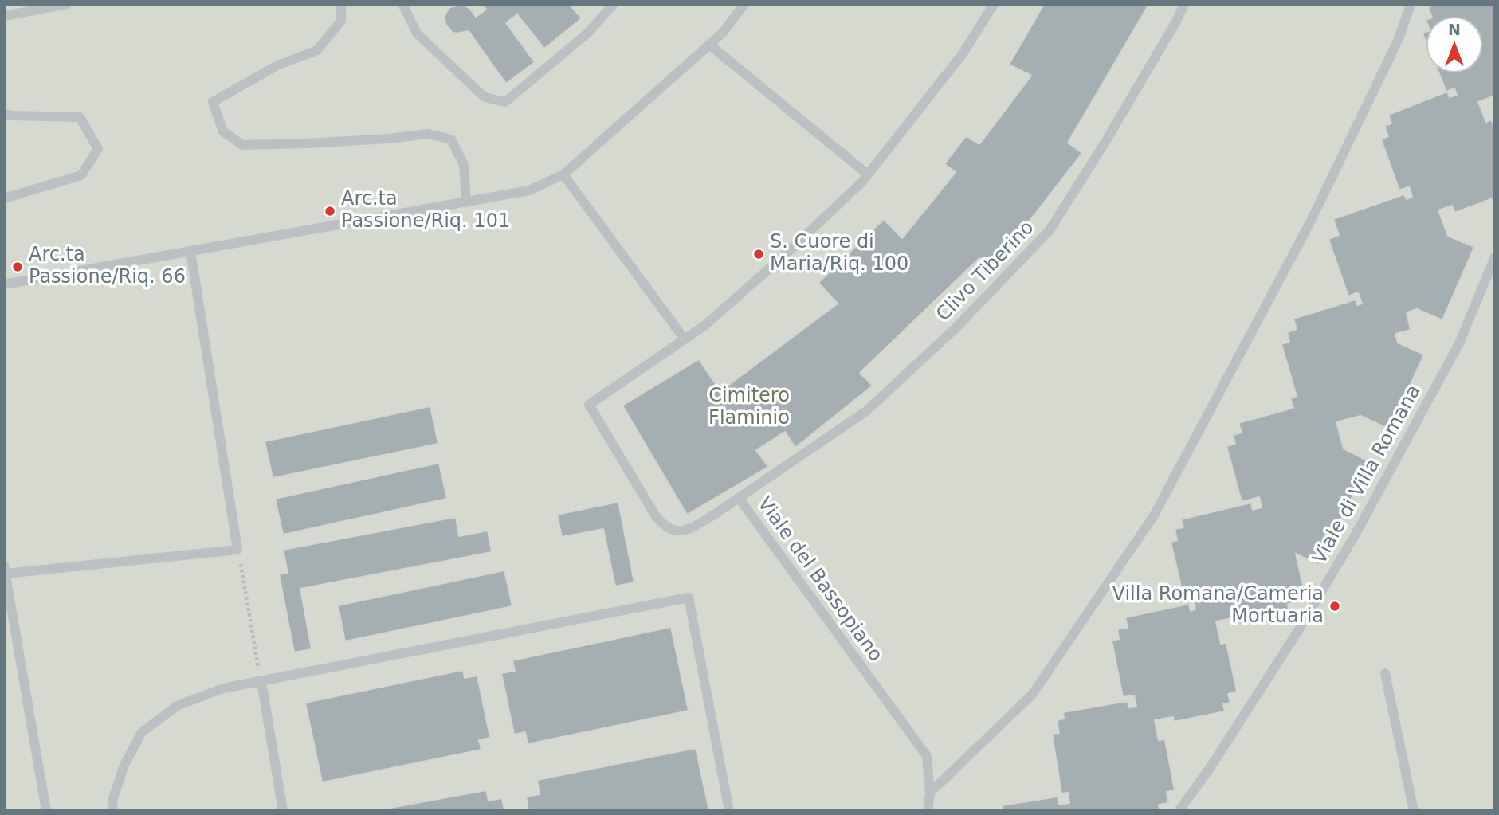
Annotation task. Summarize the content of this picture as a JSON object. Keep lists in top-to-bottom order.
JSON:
{
  "streets": {
    "lane": ["Clivo Tiberino", "Viale di Villa Romana", "Viale del Bassopiano"]
  },
  "crossings": [
    ["Clivo Tiberino", "Viale del Bassopiano"]
  ],
  "parks": ["Cimitero Flaminio"],
  "places": [
    "Arc.ta Passione/Riq. 101",
    "S. Cuore di Maria/Riq. 100",
    "Arc.ta Passione/Riq. 66",
    "Villa Romana/Cameria Mortuaria"
  ],
  "north": "top"
}
